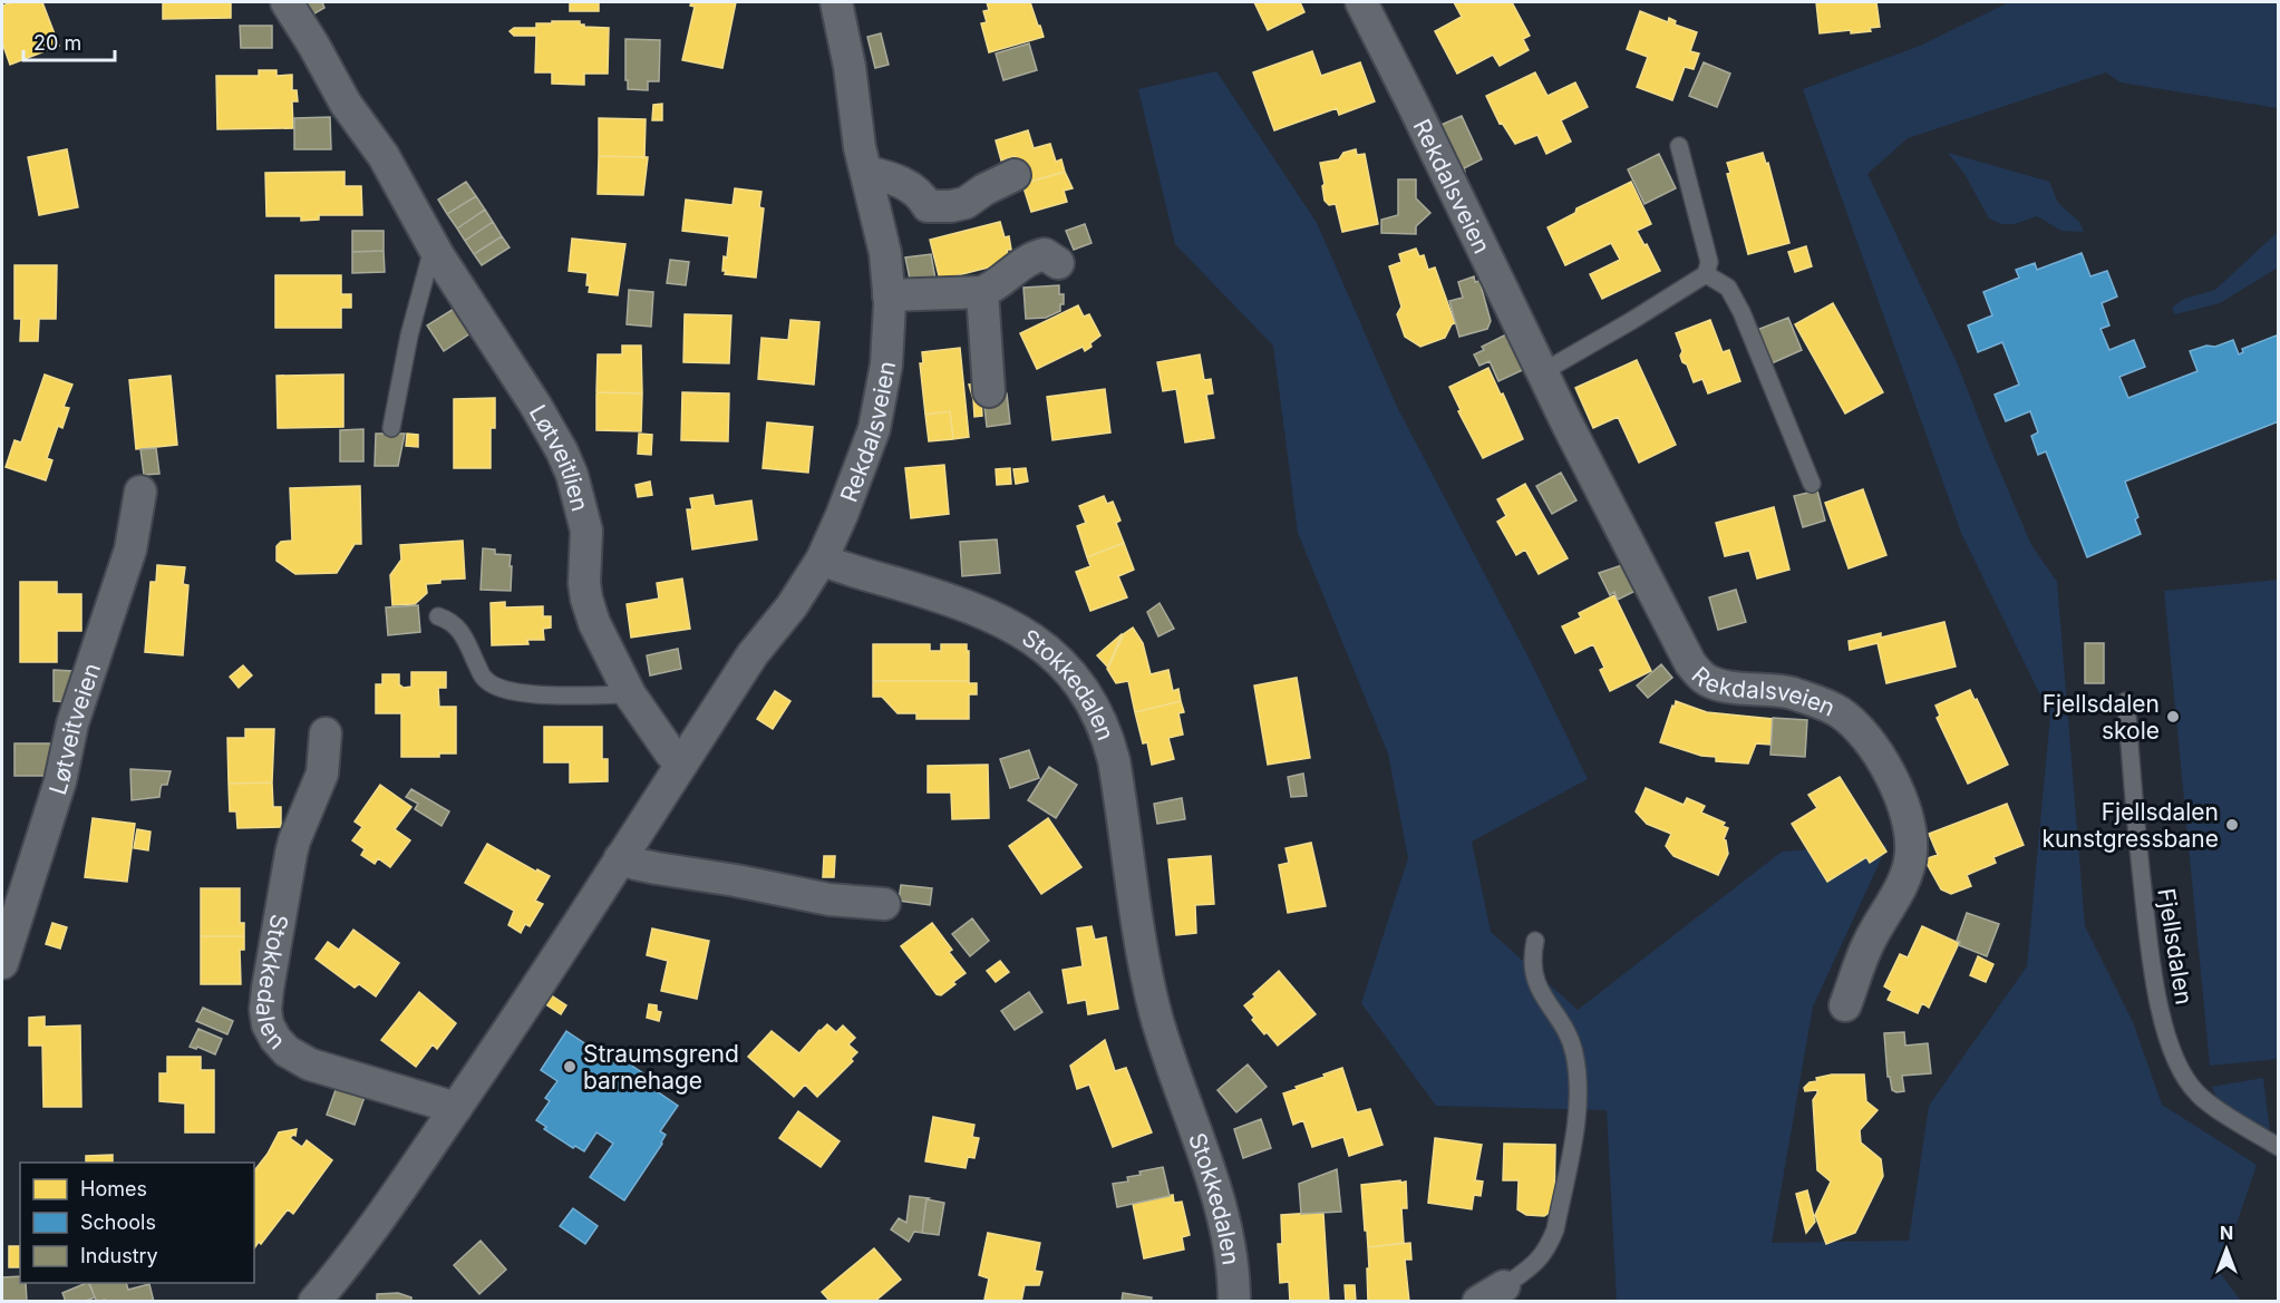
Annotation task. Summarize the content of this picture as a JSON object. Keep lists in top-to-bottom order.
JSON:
{
  "streets": {
    "street": [
      "Rekdalsveien",
      "Løtveitlien",
      "Stokkedalen",
      "Løtveitveien"
    ],
    "lane": ["Fjellsdalen"]
  },
  "crossings": [
    ["Rekdalsveien", "Stokkedalen"]
  ],
  "places": ["Fjellsdalen skole", "Fjellsdalen kunstgressbane", "Straumsgrend barnehage"],
  "legend": ["Homes", "Schools", "Industry"],
  "scale_bar": "20 m",
  "north": "top"
}
